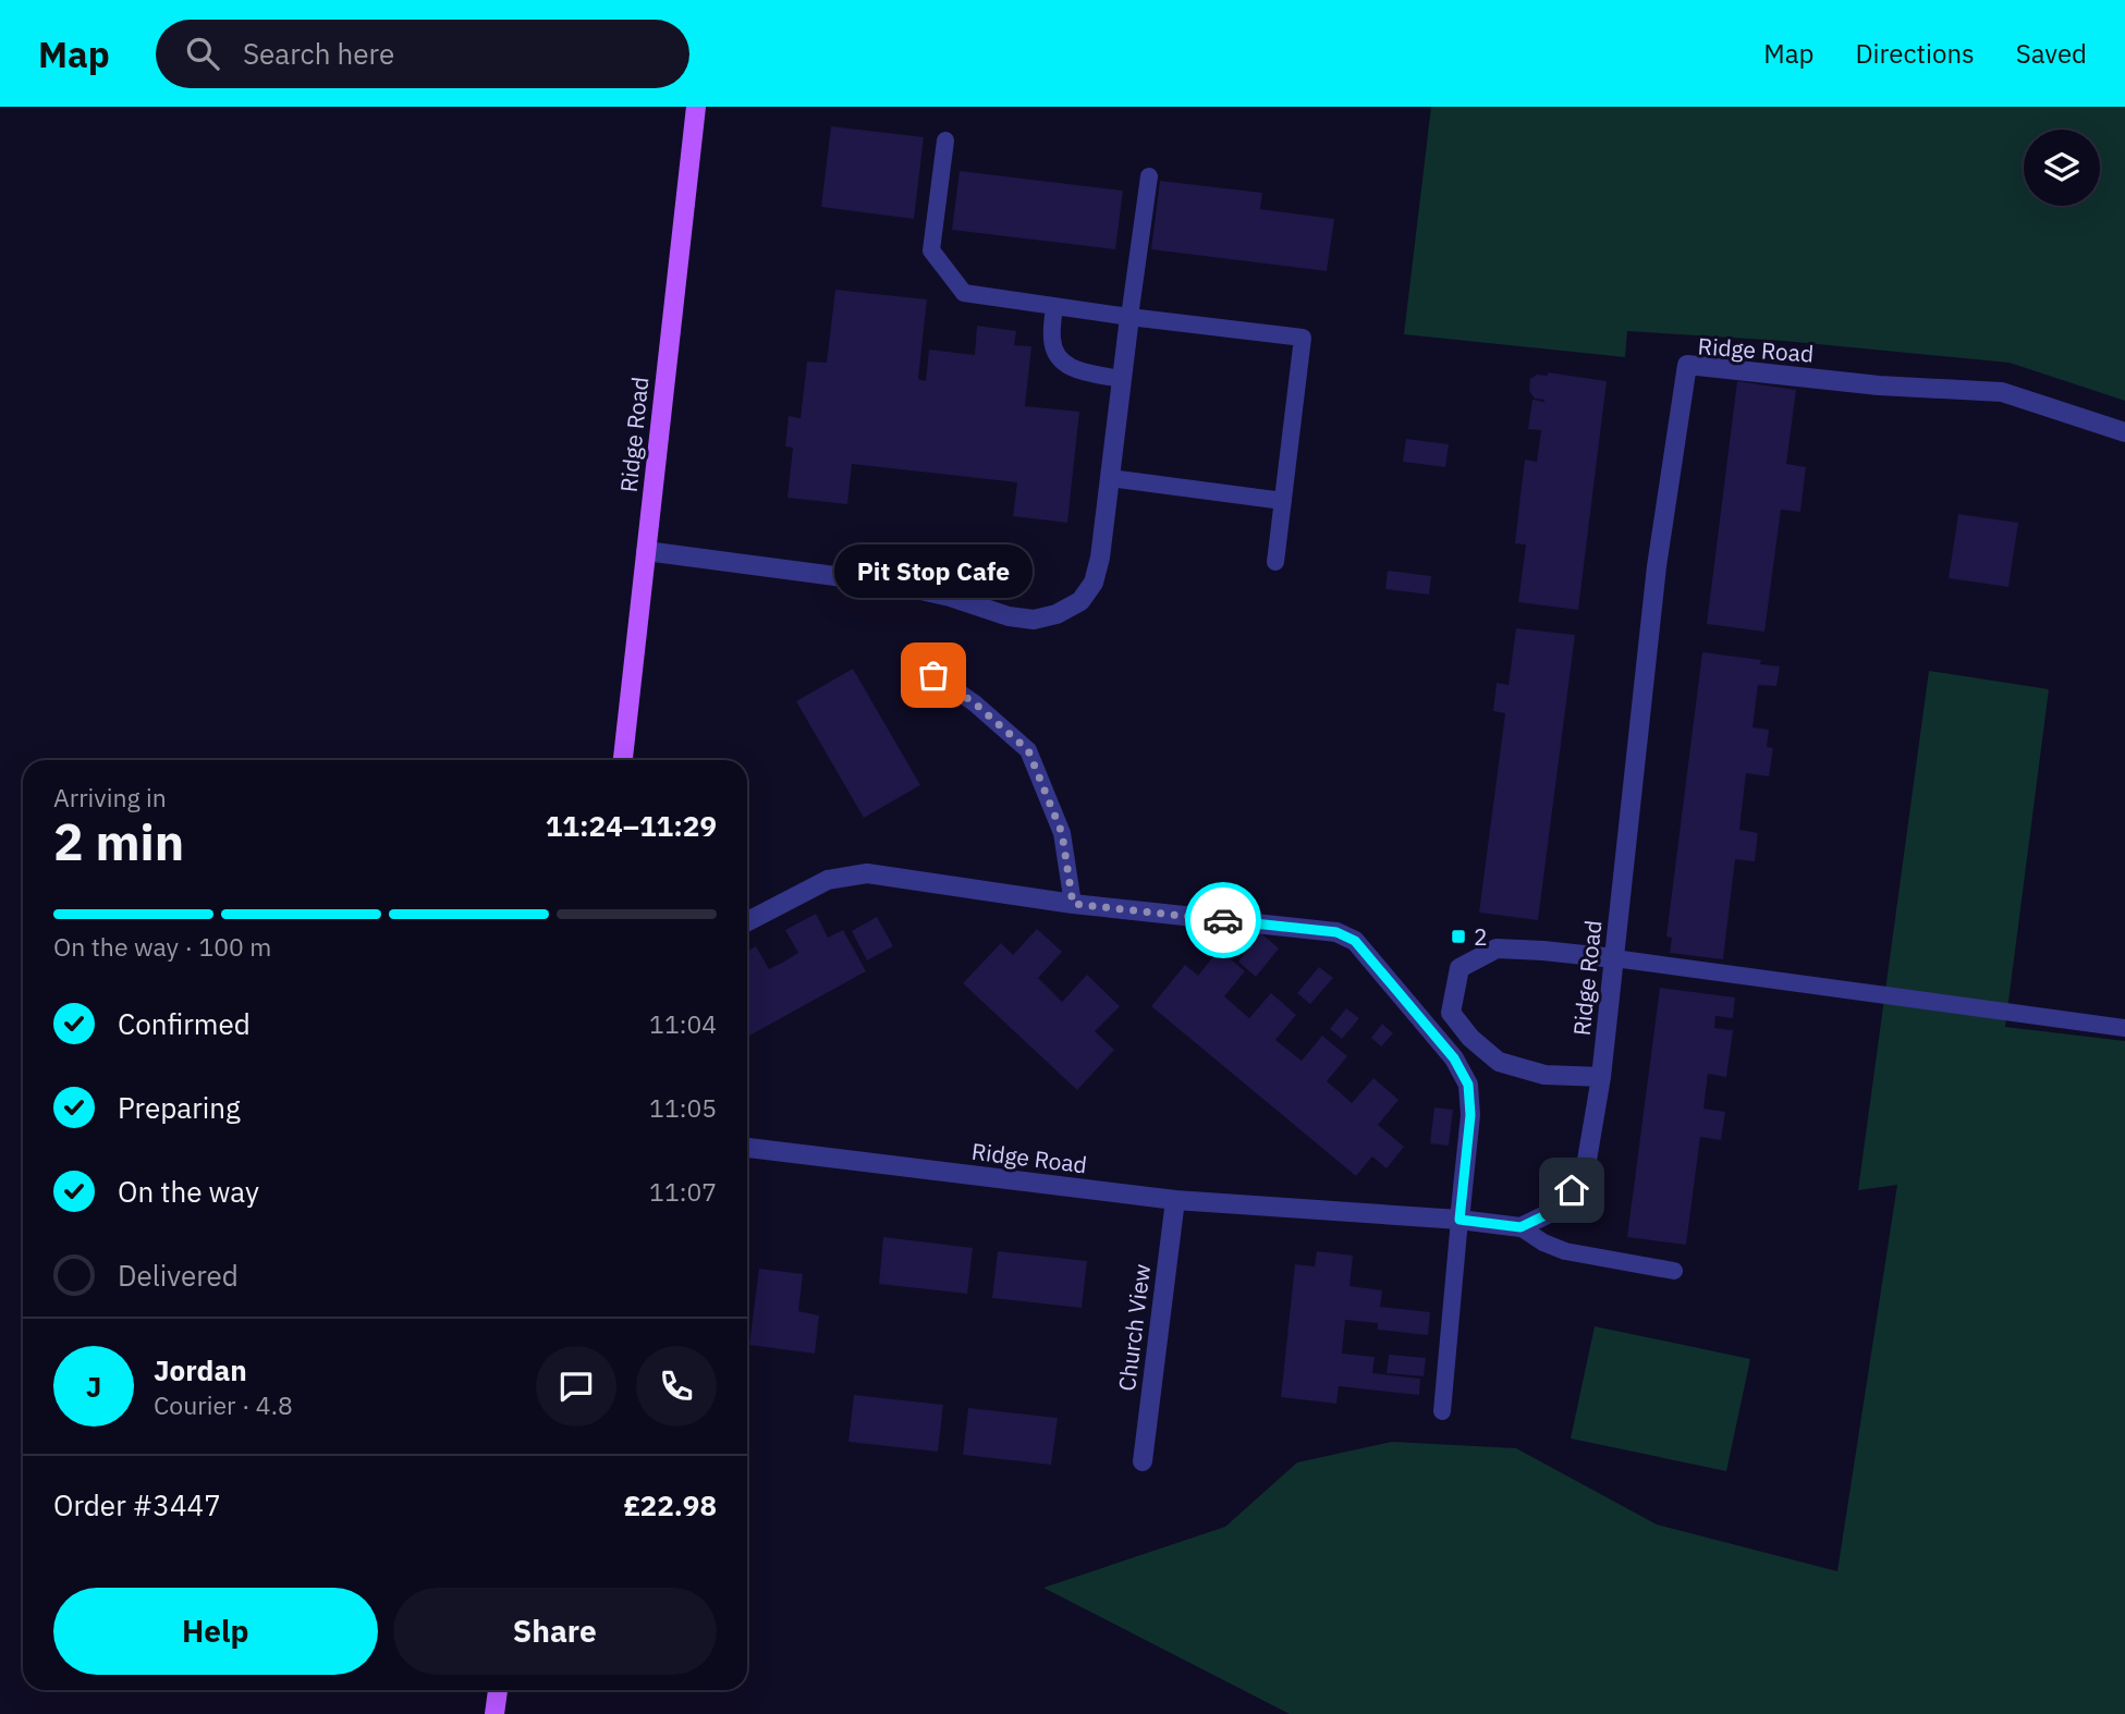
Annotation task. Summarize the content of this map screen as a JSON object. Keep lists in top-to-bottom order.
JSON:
{
  "streets": {
    "main road": ["Ridge Road"],
    "street": ["Church View"]
  },
  "crossings": [
    ["Ridge Road", "Church View"]
  ],
  "places": {
    "other": ["Pit Stop Cafe"],
    "transit": ["2"]
  },
  "page": {
    "header": "Map",
    "search": "Search here",
    "nav": ["Map", "Directions", "Saved"],
    "bubble": "Pit Stop Cafe",
    "heading": ["2 min", "Arriving in", "11:24–11:29"],
    "panel": [
      "Jordan",
      "Courier · 4.8",
      "Order #3447",
      "£22.98"
    ],
    "bar": "On the way · 100 m",
    "list": [
      ["Confirmed", "11:04"],
      ["Preparing", "11:05"],
      ["On the way", "11:07"],
      "Delivered"
    ],
    "round": "J",
    "buttons": ["Help", "Share"]
  }
}
